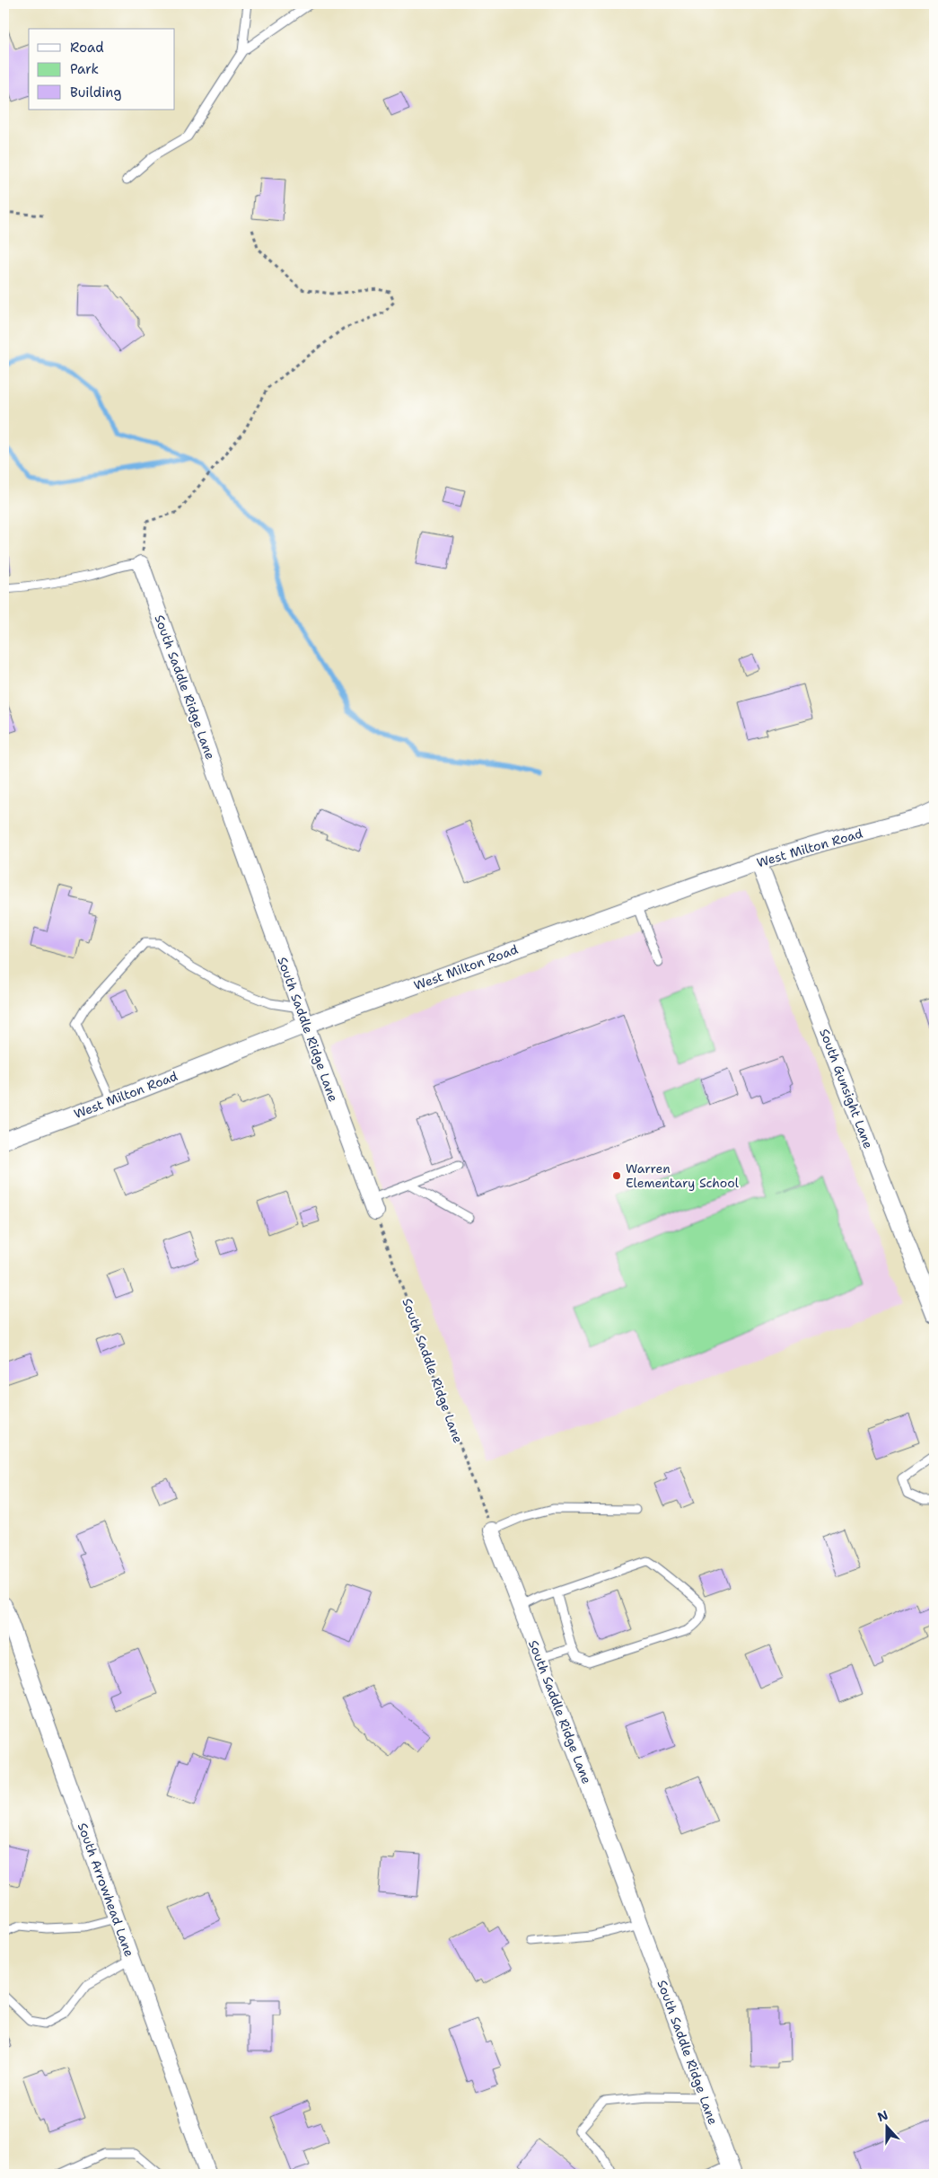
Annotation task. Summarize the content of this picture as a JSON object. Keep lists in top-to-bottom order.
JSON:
{
  "streets": {
    "street": [
      "South Saddle Ridge Lane",
      "West Milton Road",
      "South Gunsight Lane",
      "South Arrowhead Lane"
    ]
  },
  "crossings": [
    ["South Saddle Ridge Lane", "West Milton Road"],
    ["West Milton Road", "South Gunsight Lane"]
  ],
  "places": ["Warren Elementary School"],
  "legend": ["Road", "Park", "Building"],
  "north": "top"
}
